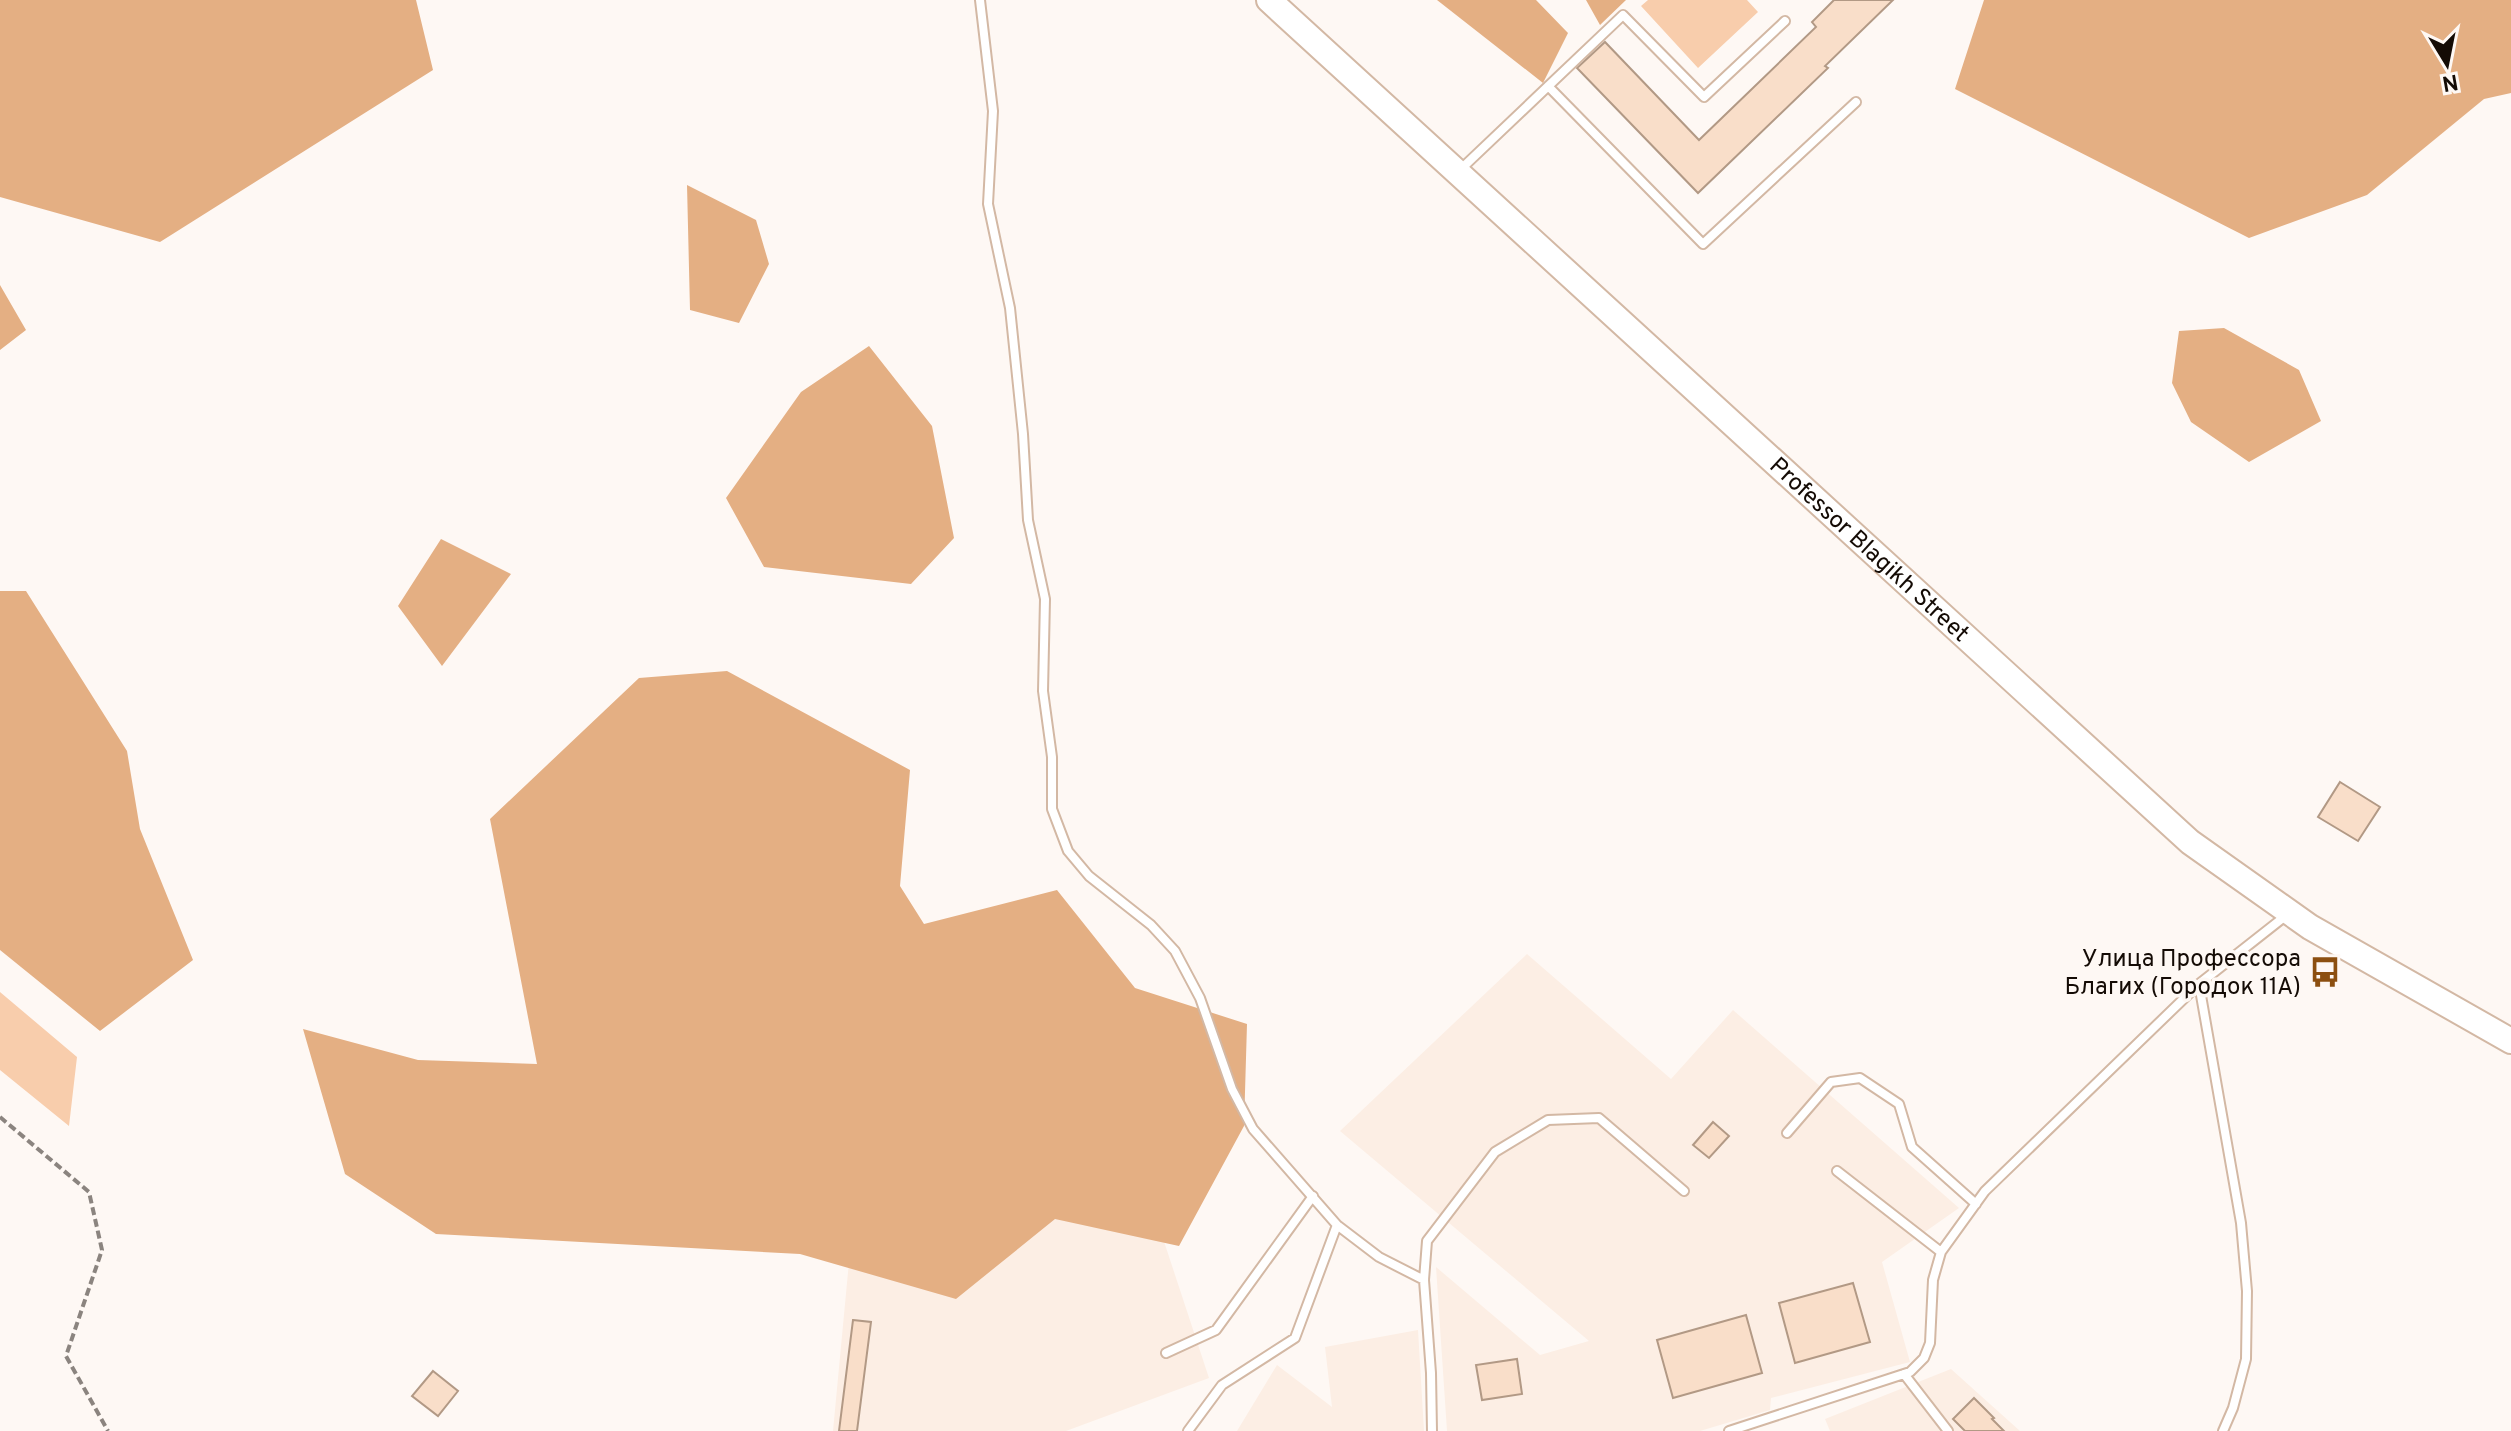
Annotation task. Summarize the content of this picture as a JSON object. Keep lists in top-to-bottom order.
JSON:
{
  "streets": {
    "main road": ["Professor Blagikh Street"]
  },
  "places": {
    "bus stop": ["Улица Профессора Благих (Городок 11А)"]
  },
  "north": "bottom"
}
